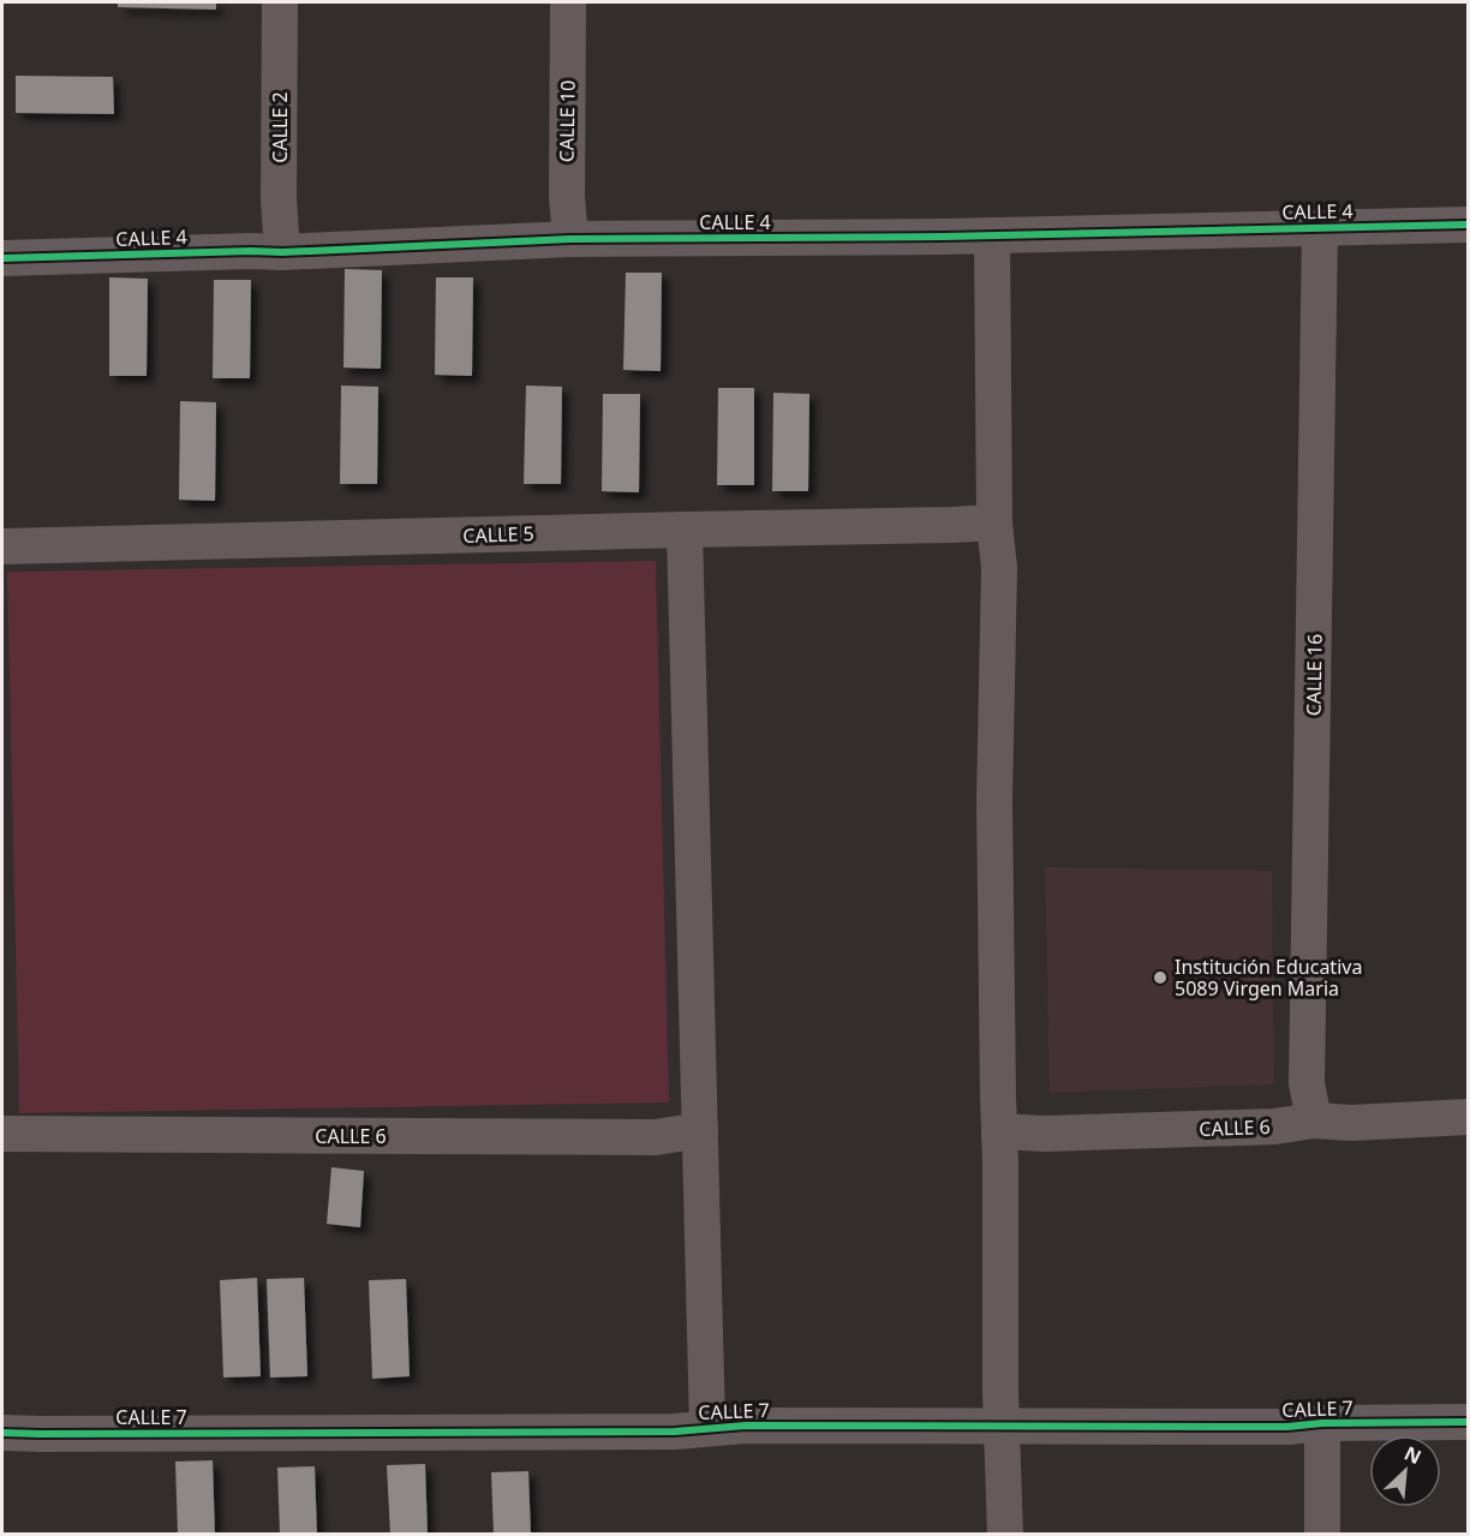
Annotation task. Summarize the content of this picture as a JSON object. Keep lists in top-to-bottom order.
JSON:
{
  "streets": {
    "street": [
      "CALLE 10",
      "CALLE 2",
      "CALLE 4",
      "CALLE 5",
      "CALLE 16",
      "CALLE 6",
      "CALLE 7"
    ]
  },
  "crossings": [
    ["CALLE 10", "CALLE 4"],
    ["CALLE 2", "CALLE 4"],
    ["CALLE 4", "CALLE 16"],
    ["CALLE 16", "CALLE 6"]
  ],
  "places": ["Institución Educativa 5089 Virgen Maria"],
  "north": "top right"
}
